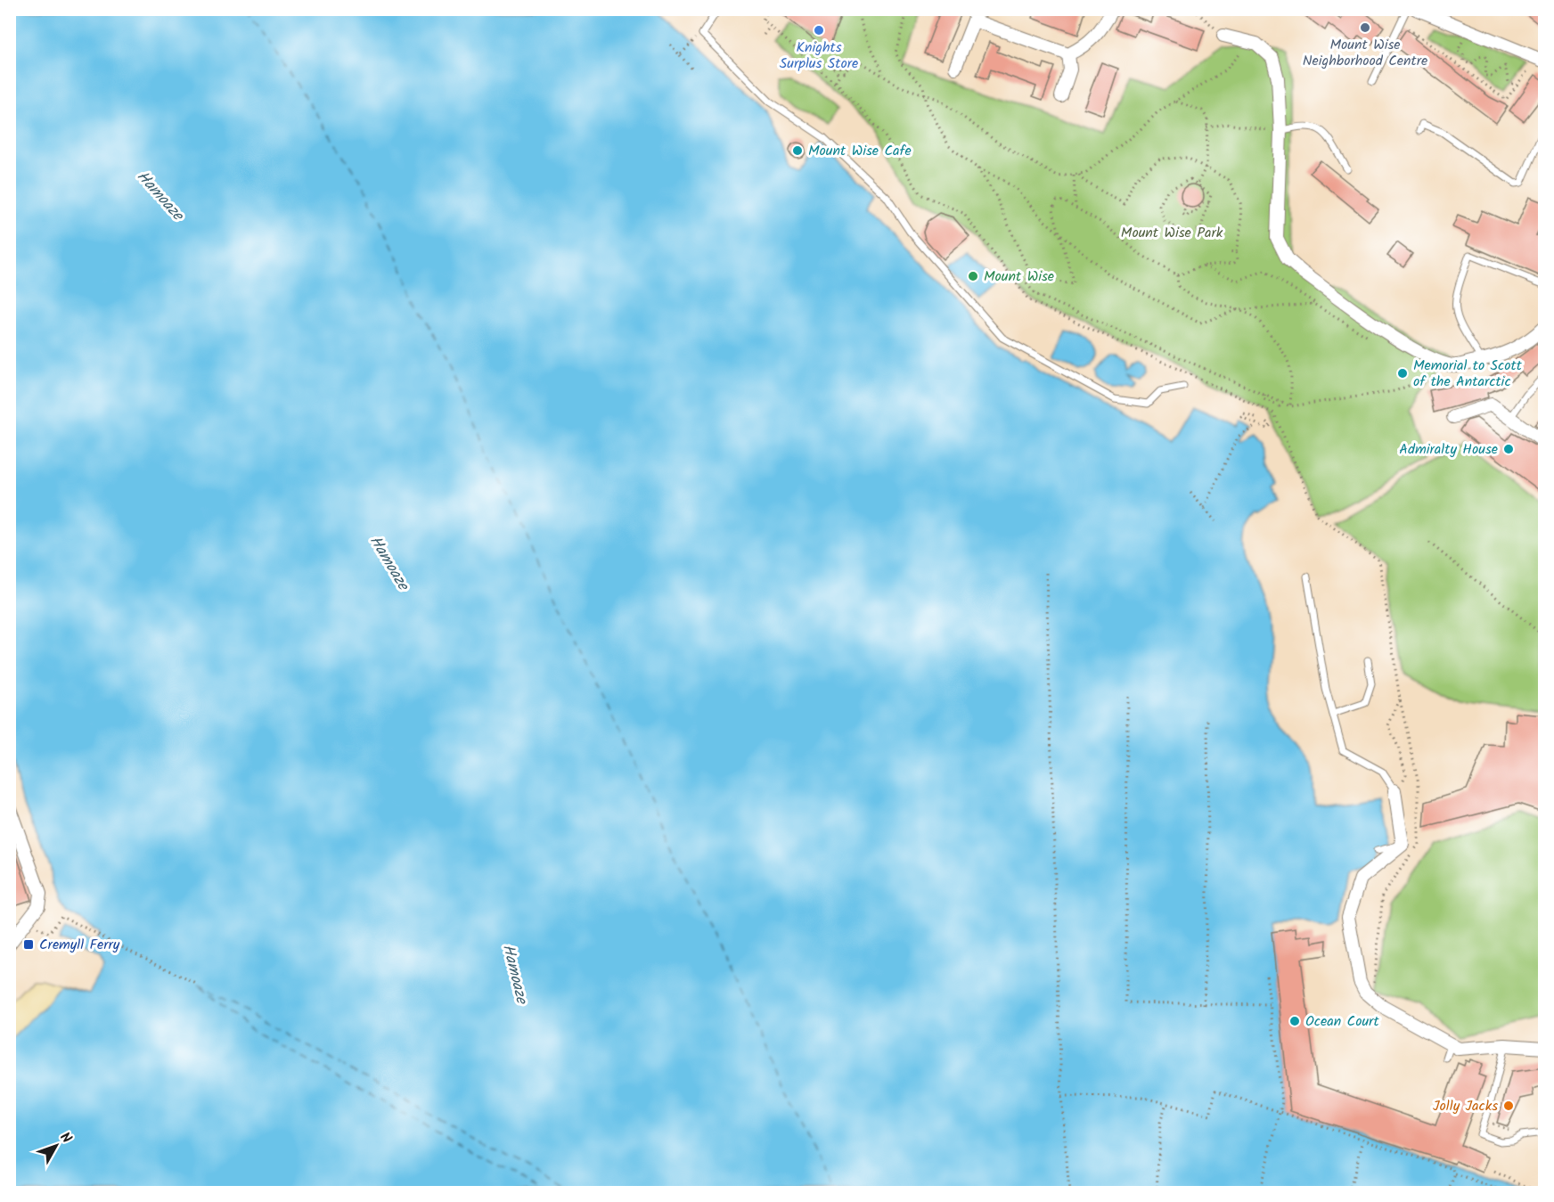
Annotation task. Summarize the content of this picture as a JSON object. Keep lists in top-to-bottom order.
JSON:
{
  "water": ["Hamoaze"],
  "parks": ["Mount Wise Park"],
  "places": {
    "other": [
      "Mount Wise Neighborhood Centre",
      "Knights Surplus Store",
      "Mount Wise Cafe",
      "Mount Wise",
      "Memorial to Scott of the Antarctic",
      "Admiralty House",
      "Ocean Court",
      "Jolly Jacks"
    ],
    "transit": ["Cremyll Ferry"]
  },
  "north": "top right"
}
